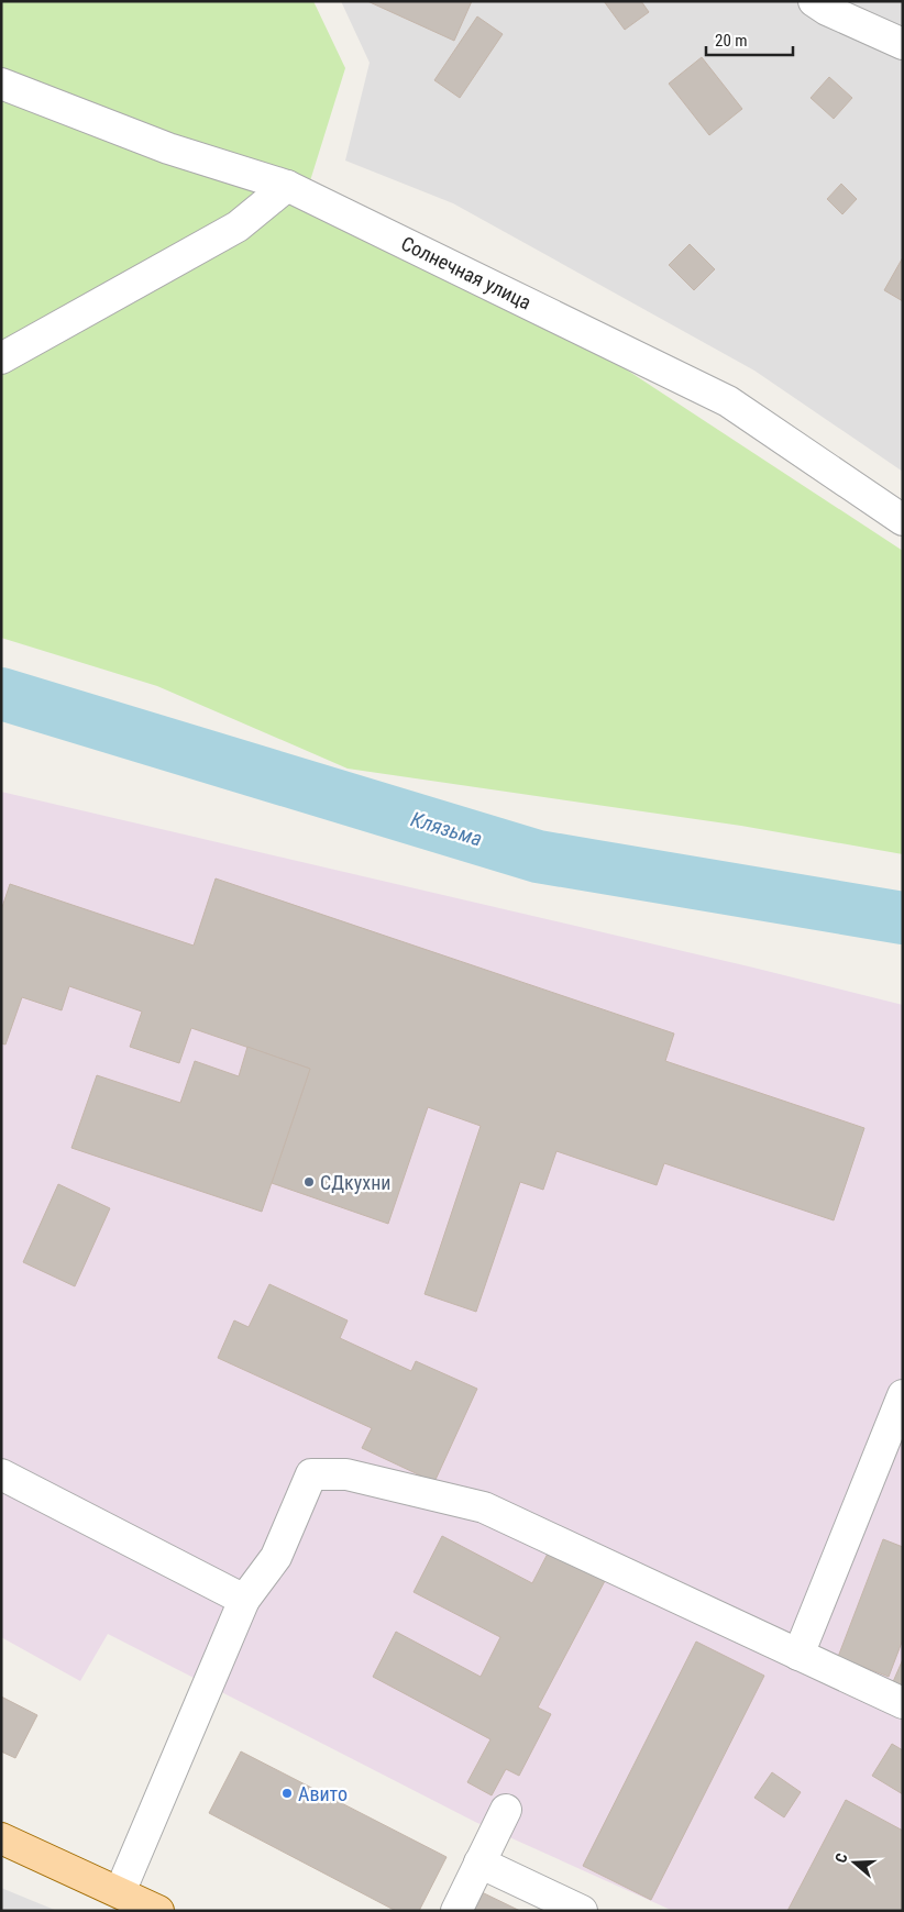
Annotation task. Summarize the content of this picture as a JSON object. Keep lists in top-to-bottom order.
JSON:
{
  "streets": {
    "street": ["Солнечная улица"]
  },
  "water": ["Клязьма"],
  "places": ["СДкухни", "Авито"],
  "scale_bar": "20 m",
  "north": "left"
}
